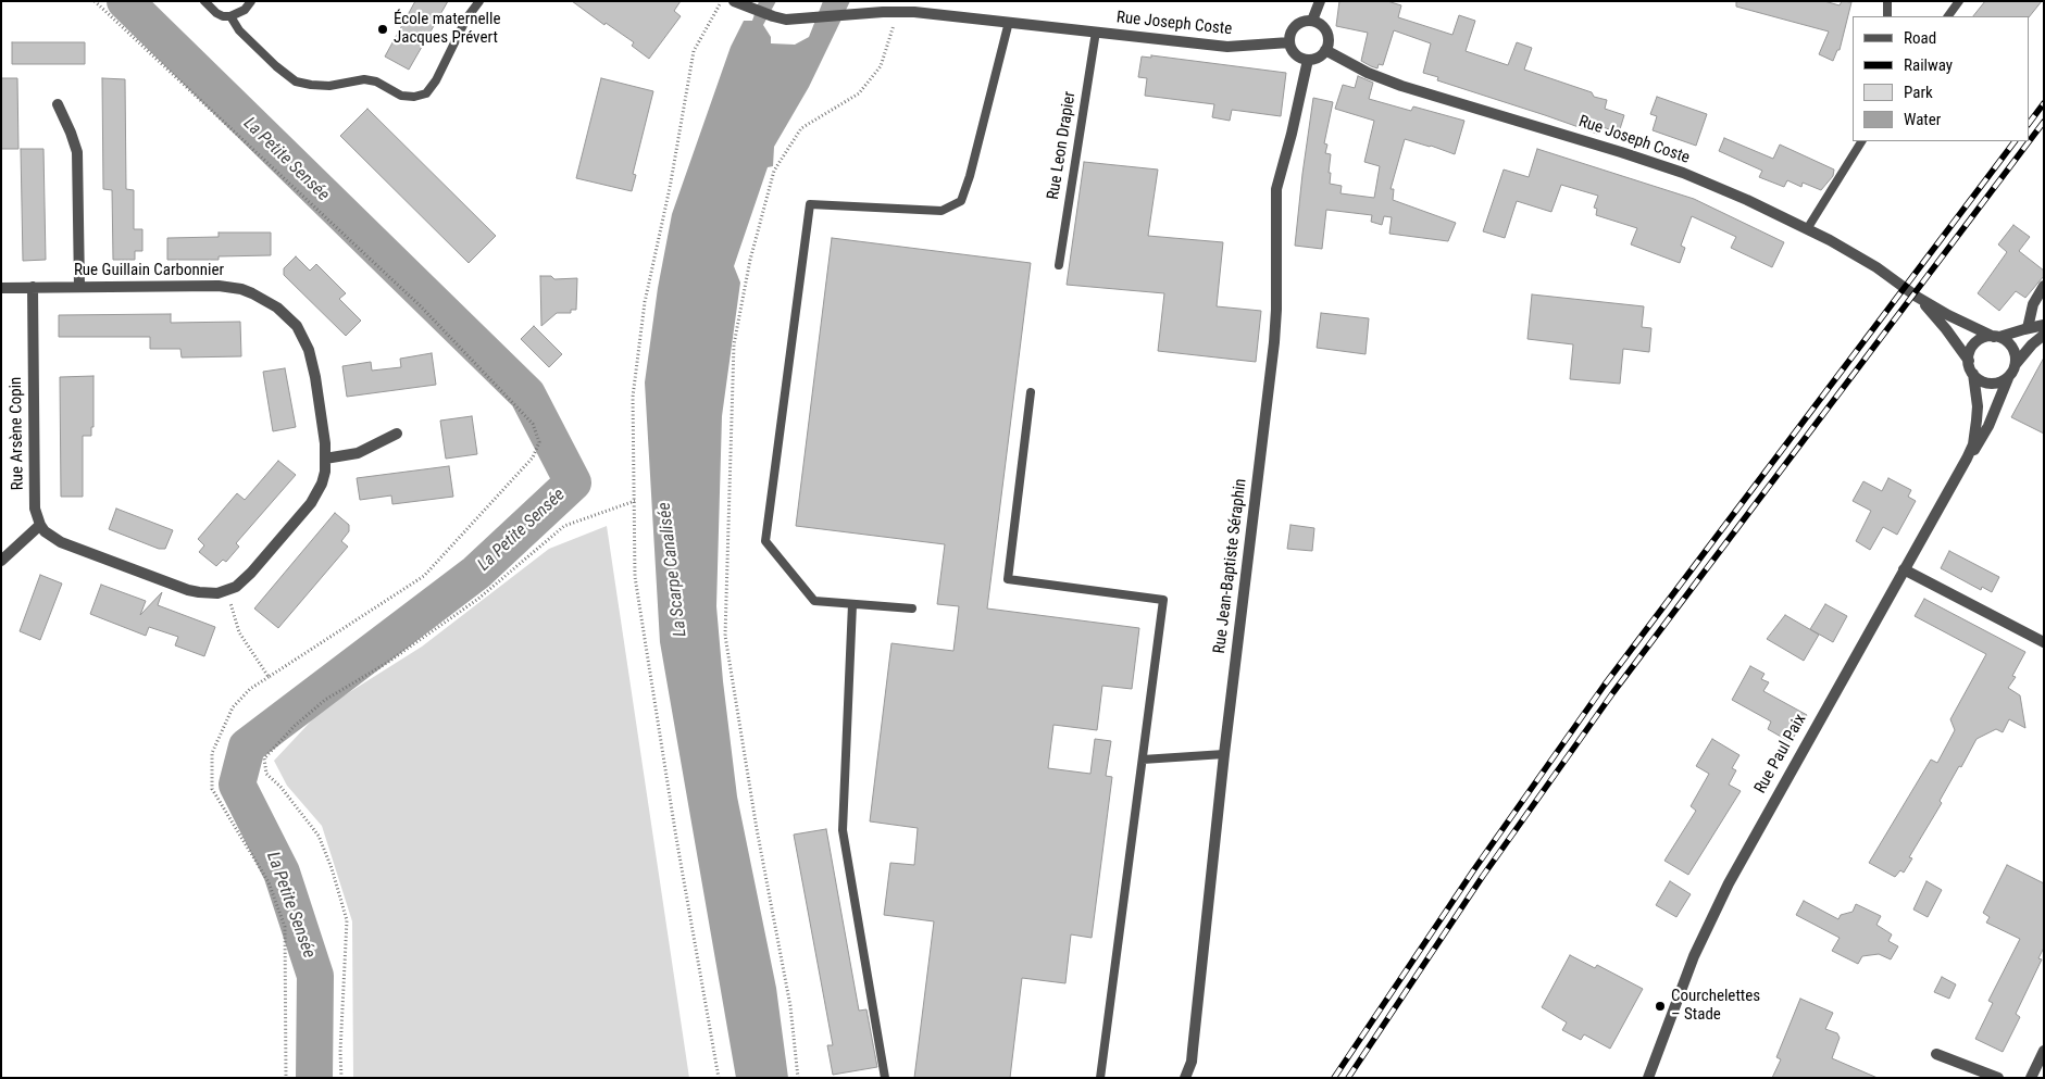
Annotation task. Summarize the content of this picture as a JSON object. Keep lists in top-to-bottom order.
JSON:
{
  "streets": {
    "street": [
      "Rue Joseph Coste",
      "Rue Guillain Carbonnier",
      "Rue Arsène Copin",
      "Rue Jean-Baptiste Séraphin",
      "Rue Paul Paix"
    ],
    "lane": ["Rue Leon Drapier"]
  },
  "crossings": [
    ["Rue Joseph Coste", "Rue Leon Drapier"],
    ["Rue Joseph Coste", "Rue Jean-Baptiste Séraphin"],
    ["Rue Joseph Coste", "Rue Paul Paix"],
    ["Rue Guillain Carbonnier", "Rue Arsène Copin"]
  ],
  "water": ["La Petite Sensée", "La Scarpe Canalisée"],
  "places": ["École maternelle Jacques Prévert", "Courchelettes – Stade"],
  "legend": [
    "Road",
    "Railway",
    "Park",
    "Water"
  ]
}
